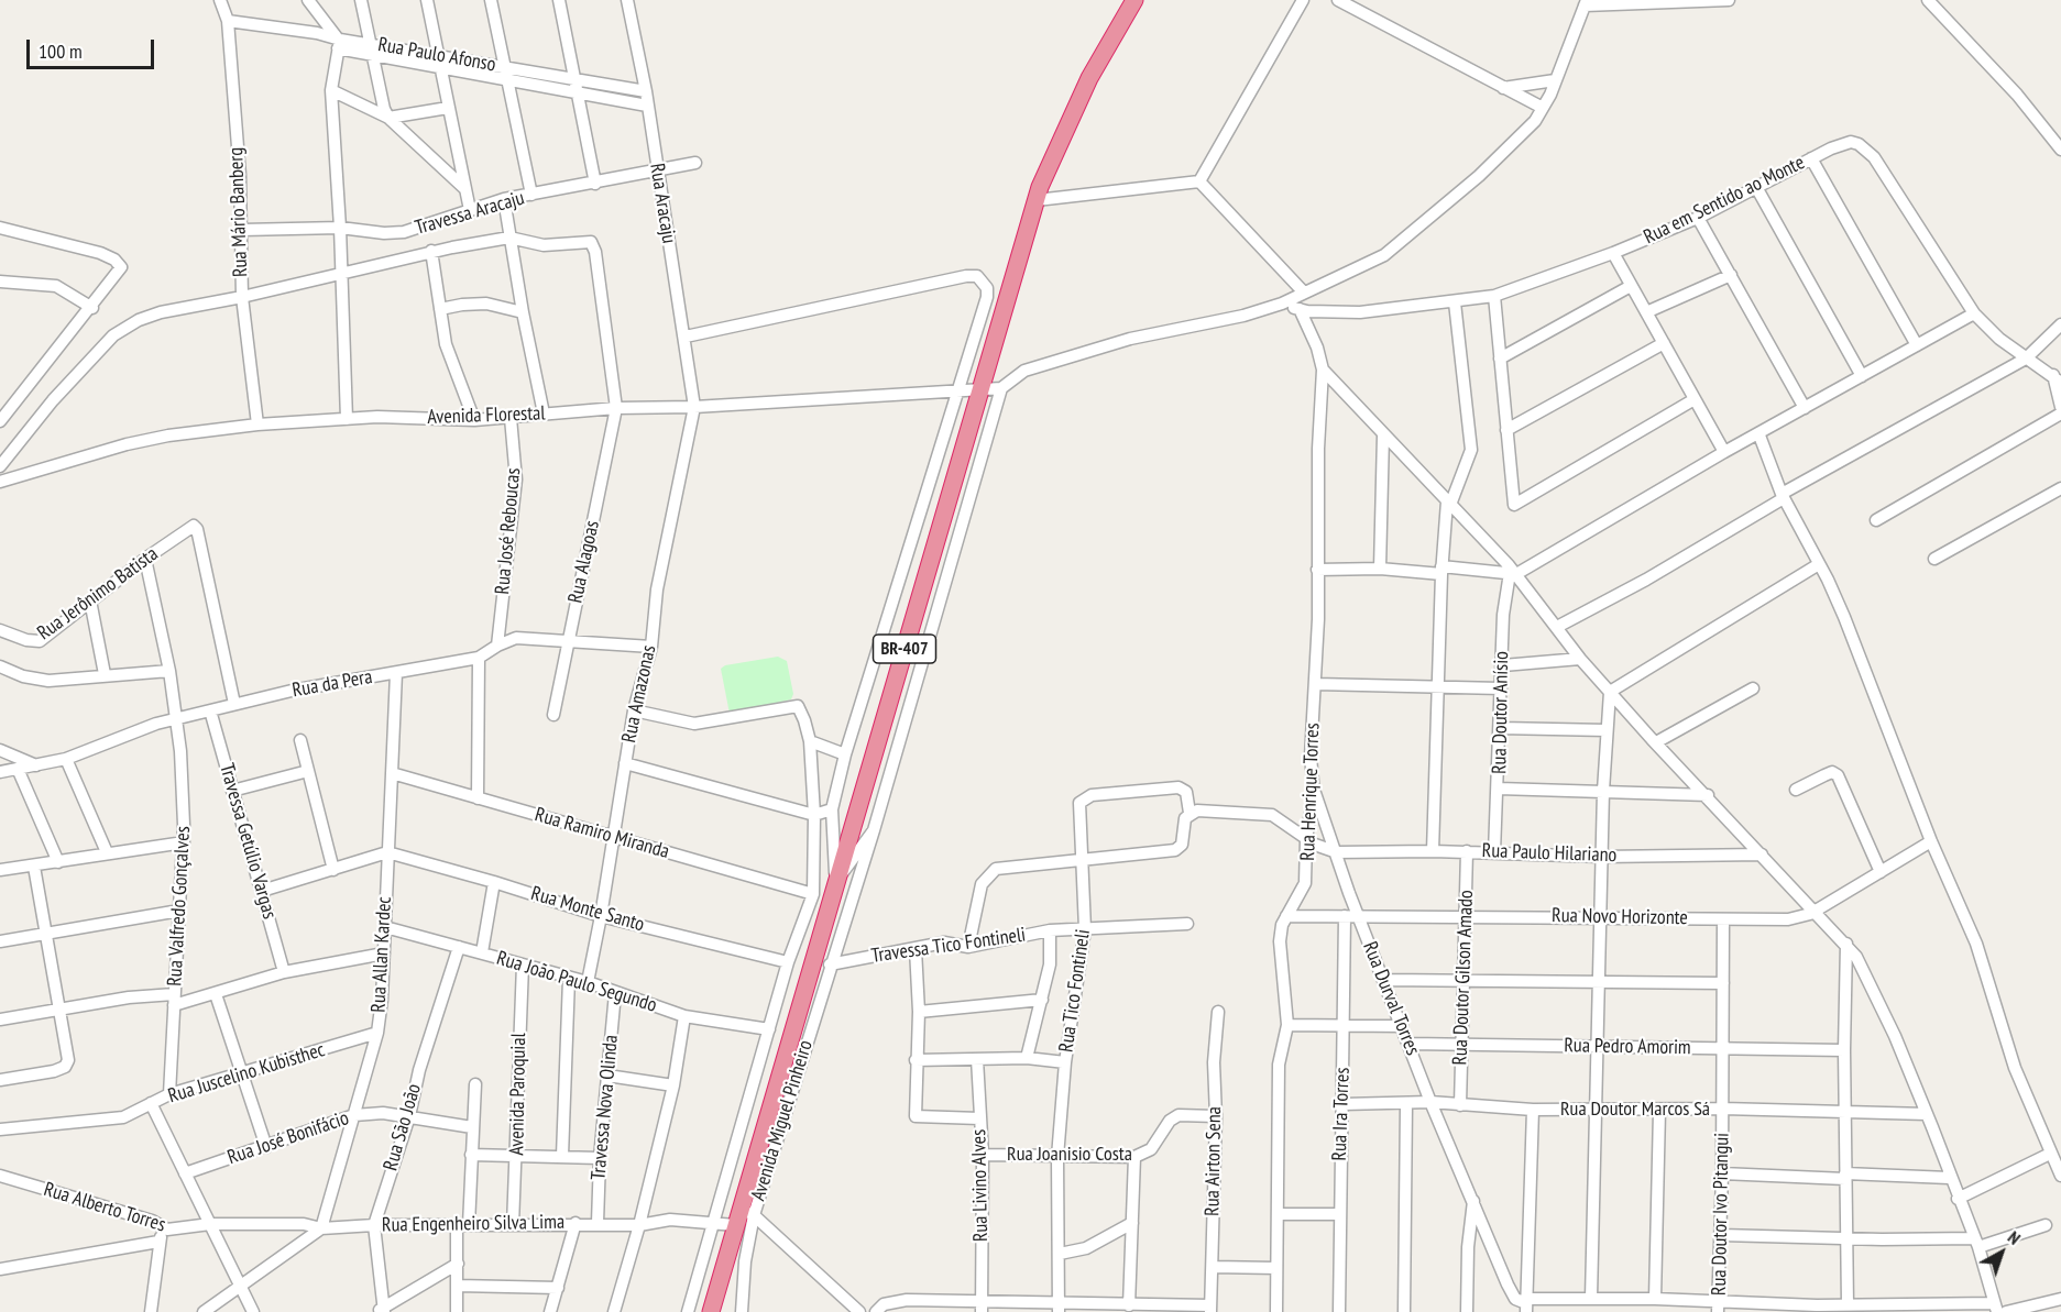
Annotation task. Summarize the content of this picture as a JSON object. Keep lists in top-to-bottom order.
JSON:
{
  "streets": {
    "highway": ["BR-407"],
    "street": [
      "Rua Paulo Afonso",
      "Rua em Sentido ao Monte",
      "Rua Aracaju",
      "Rua Mário Banberg",
      "Travessa Aracaju",
      "Avenida Florestal",
      "Rua José Reboucas",
      "Rua Alagoas",
      "Rua Jerônimo Batista",
      "Rua da Pera",
      "Rua Amazonas",
      "Rua Doutor Anísio",
      "Rua Henrique Torres",
      "Rua Ramiro Miranda",
      "Travessa Getúlio Vargas",
      "Rua Paulo Hilariano",
      "Rua Valfredo Gonçalves",
      "Rua Monte Santo",
      "Rua Novo Horizonte",
      "Travessa Tico Fontineli",
      "Rua Allan Kardec",
      "Rua Doutor Gilson Amado",
      "Rua João Paulo Segundo",
      "Rua Tico Fontineli",
      "Rua Durval Torres",
      "Rua Pedro Amorim",
      "Rua Juscelino Kubisthec",
      "Avenida Paroquial",
      "Travessa Nova Olinda",
      "Rua Doutor Marcos Sá",
      "Rua Ira Torres",
      "Avenida Miguel Pinheiro",
      "Rua São João",
      "Rua José Bonifácio",
      "Rua Joanisio Costa",
      "Rua Airton Sena",
      "Rua Livino Alves",
      "Rua Alberto Torres",
      "Rua Doutor Ivo Pitangui",
      "Rua Engenheiro Silva Lima"
    ]
  },
  "crossings": [
    ["Rua Paulo Afonso", "Rua Aracaju"],
    ["Rua Paulo Afonso", "Rua Mário Banberg"],
    ["Rua em Sentido ao Monte", "Rua Henrique Torres"],
    ["Rua Aracaju", "Travessa Aracaju"],
    ["Rua Aracaju", "Avenida Florestal"],
    ["Rua Aracaju", "Rua Amazonas"],
    ["Rua Mário Banberg", "Travessa Aracaju"],
    ["Rua Mário Banberg", "Avenida Florestal"],
    ["Avenida Florestal", "Rua José Reboucas"],
    ["Avenida Florestal", "Rua Alagoas"],
    ["Avenida Florestal", "BR-407"],
    ["Avenida Florestal", "Rua Amazonas"],
    ["Avenida Florestal", "Avenida Miguel Pinheiro"],
    ["Rua José Reboucas", "Rua da Pera"],
    ["Rua Alagoas", "Rua da Pera"],
    ["Rua Jerônimo Batista", "Rua da Pera"],
    ["Rua Jerônimo Batista", "Rua Valfredo Gonçalves"],
    ["BR-407", "Avenida Miguel Pinheiro"],
    ["BR-407", "Rua Engenheiro Silva Lima"],
    ["Rua da Pera", "Rua Amazonas"],
    ["Rua da Pera", "Travessa Getúlio Vargas"],
    ["Rua da Pera", "Rua Valfredo Gonçalves"],
    ["Rua da Pera", "Rua Allan Kardec"],
    ["Rua Amazonas", "Rua Ramiro Miranda"],
    ["Rua Amazonas", "Rua Monte Santo"],
    ["Rua Amazonas", "Rua João Paulo Segundo"],
    ["Rua Doutor Anísio", "Rua Paulo Hilariano"],
    ["Rua Henrique Torres", "Rua Novo Horizonte"],
    ["Rua Henrique Torres", "Rua Durval Torres"],
    ["Rua Ramiro Miranda", "Rua Allan Kardec"],
    ["Rua Paulo Hilariano", "Rua Doutor Gilson Amado"],
    ["Rua Paulo Hilariano", "Rua Durval Torres"],
    ["Rua Valfredo Gonçalves", "Rua Juscelino Kubisthec"],
    ["Rua Monte Santo", "Rua Allan Kardec"],
    ["Rua Novo Horizonte", "Rua Doutor Gilson Amado"],
    ["Rua Novo Horizonte", "Rua Durval Torres"],
    ["Rua Novo Horizonte", "Rua Ira Torres"],
    ["Rua Novo Horizonte", "Rua Doutor Ivo Pitangui"],
    ["Travessa Tico Fontineli", "Rua Tico Fontineli"],
    ["Travessa Tico Fontineli", "Avenida Miguel Pinheiro"],
    ["Rua Allan Kardec", "Rua João Paulo Segundo"],
    ["Rua Allan Kardec", "Rua Juscelino Kubisthec"],
    ["Rua Allan Kardec", "Rua José Bonifácio"],
    ["Rua Allan Kardec", "Rua Engenheiro Silva Lima"],
    ["Rua Doutor Gilson Amado", "Rua Pedro Amorim"],
    ["Rua Doutor Gilson Amado", "Rua Doutor Marcos Sá"],
    ["Rua João Paulo Segundo", "Avenida Paroquial"],
    ["Rua João Paulo Segundo", "Travessa Nova Olinda"],
    ["Rua João Paulo Segundo", "Rua São João"],
    ["Rua Tico Fontineli", "Rua Joanisio Costa"],
    ["Rua Durval Torres", "Rua Pedro Amorim"],
    ["Rua Durval Torres", "Rua Doutor Marcos Sá"],
    ["Rua Pedro Amorim", "Rua Doutor Ivo Pitangui"],
    ["Avenida Paroquial", "Rua Engenheiro Silva Lima"],
    ["Travessa Nova Olinda", "Rua Engenheiro Silva Lima"],
    ["Rua Doutor Marcos Sá", "Rua Ira Torres"],
    ["Rua Doutor Marcos Sá", "Rua Doutor Ivo Pitangui"],
    ["Rua São João", "Rua José Bonifácio"],
    ["Rua São João", "Rua Engenheiro Silva Lima"],
    ["Rua Joanisio Costa", "Rua Airton Sena"],
    ["Rua Joanisio Costa", "Rua Livino Alves"],
    ["Rua Alberto Torres", "Rua Engenheiro Silva Lima"]
  ],
  "scale_bar": "100 m",
  "north": "top right"
}
